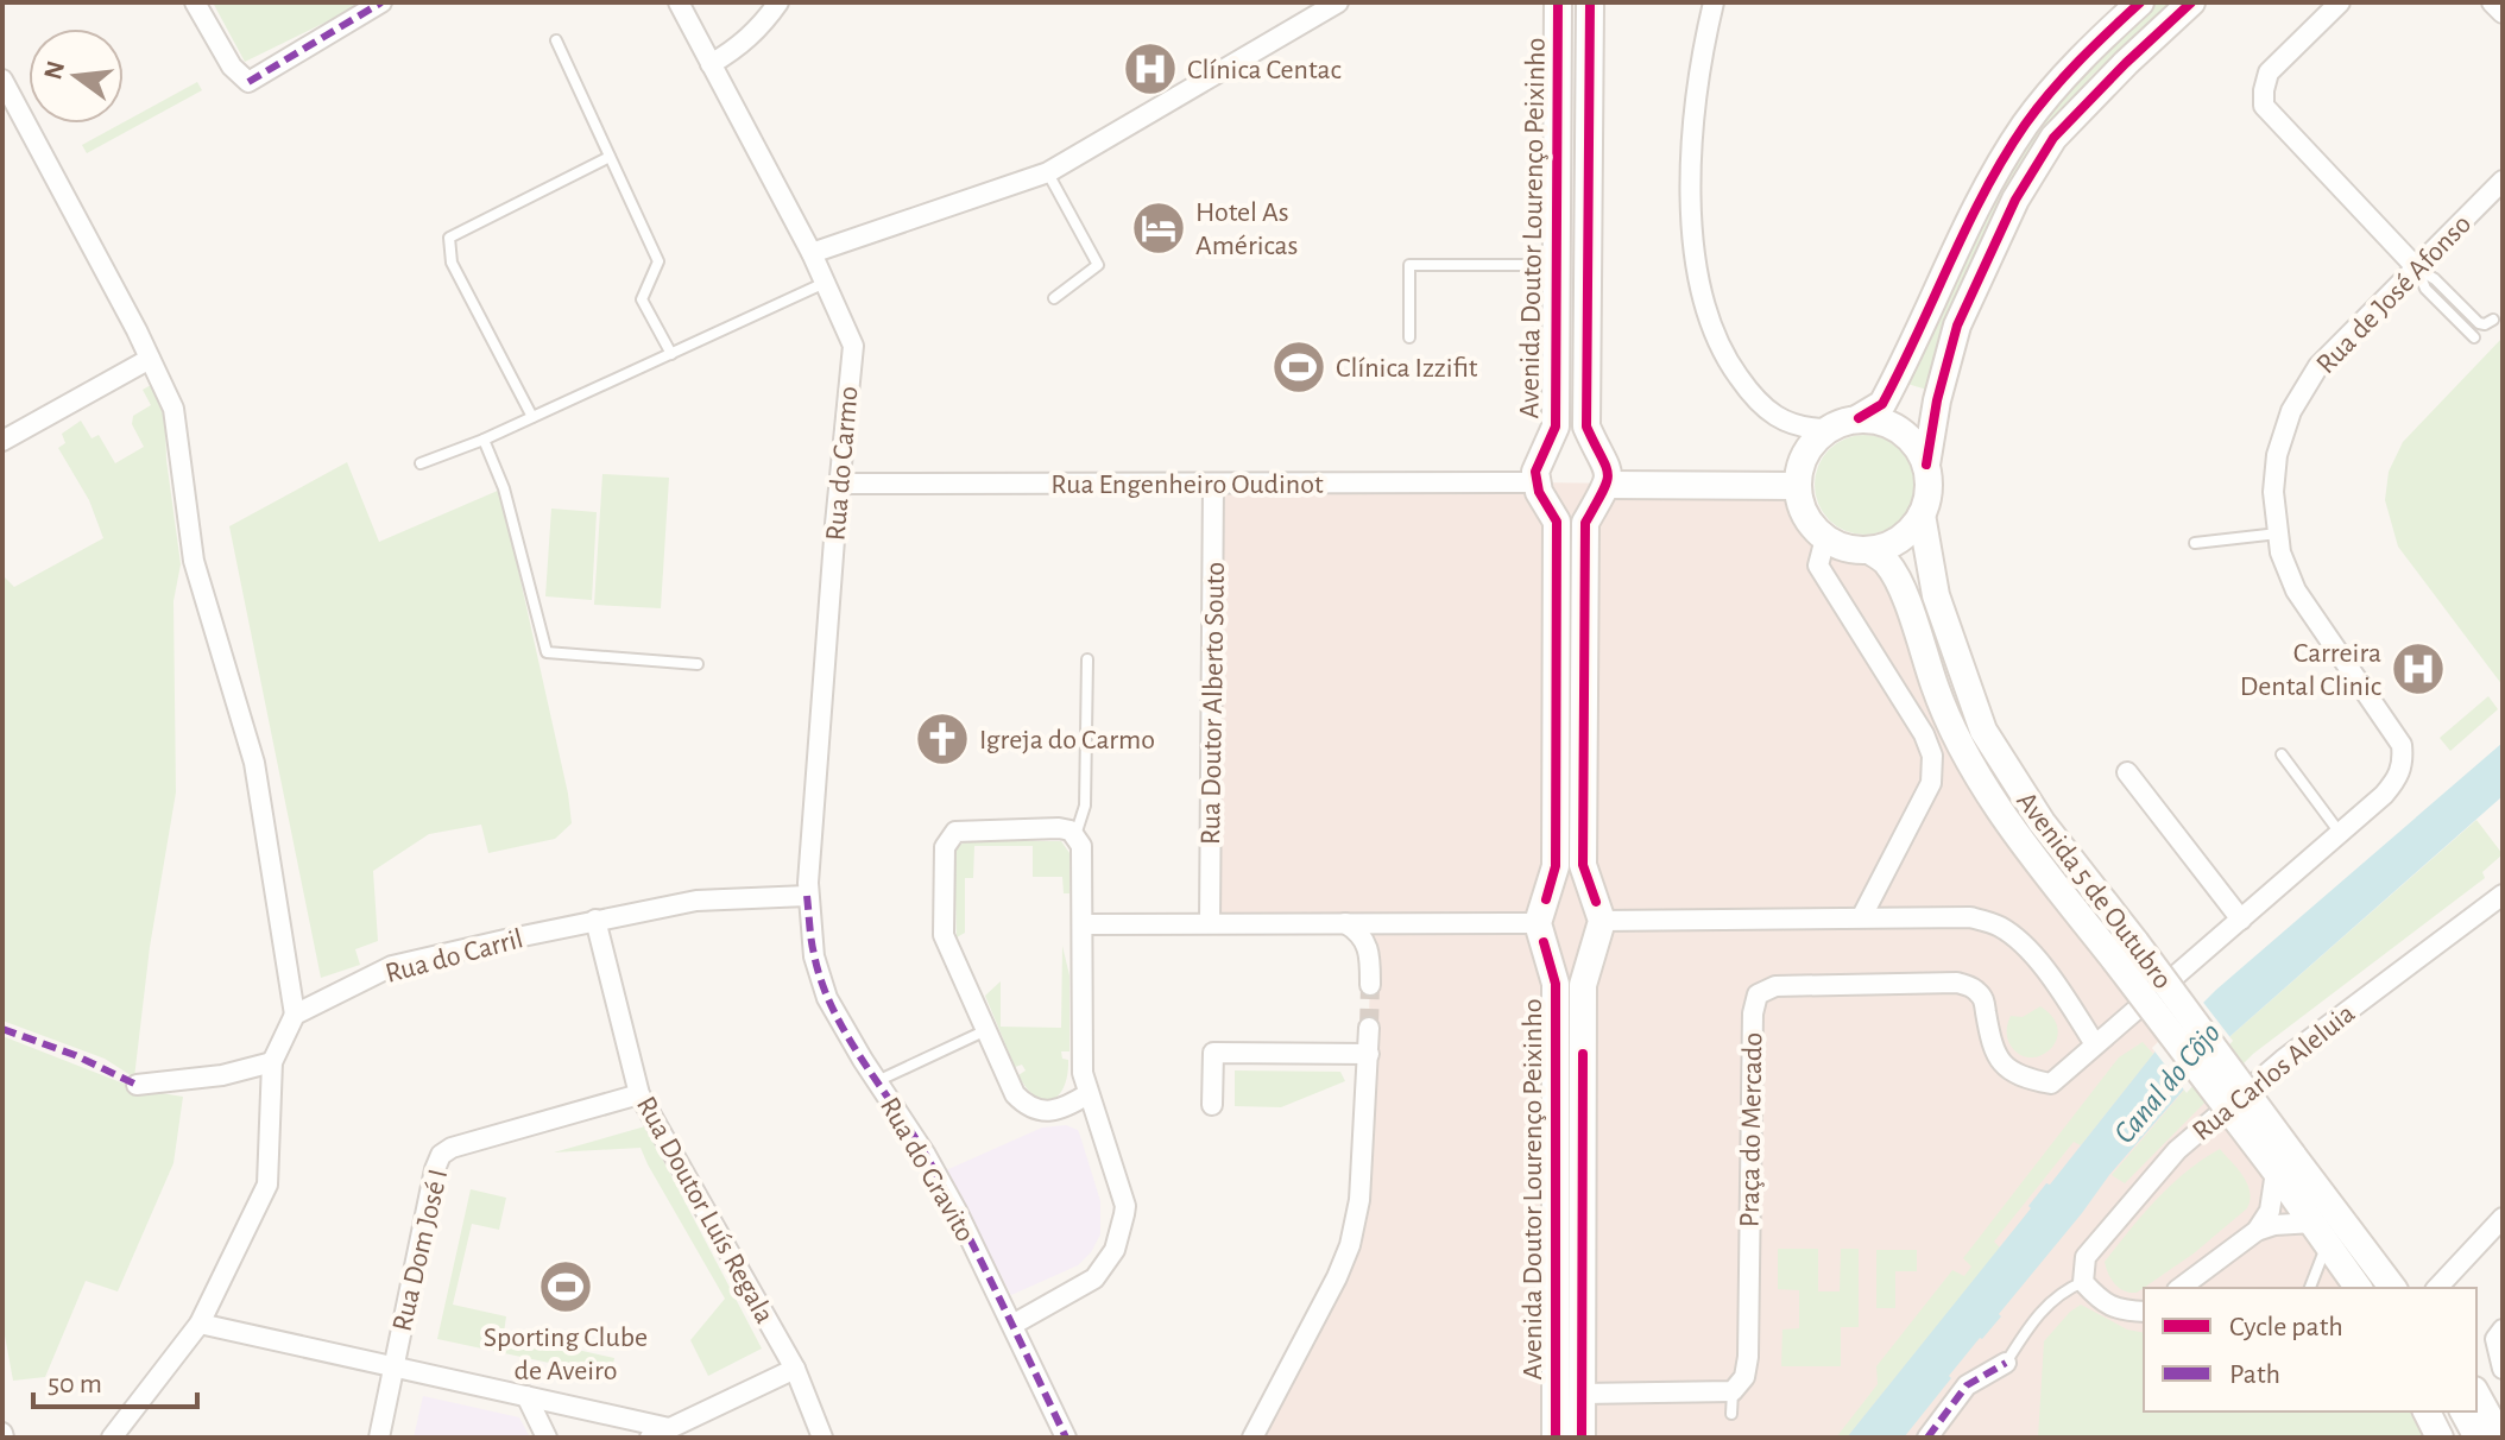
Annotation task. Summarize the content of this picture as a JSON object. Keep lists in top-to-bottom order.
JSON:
{
  "streets": {
    "main road": ["Avenida Doutor Lourenço Peixinho", "Avenida 5 de Outubro"],
    "street": [
      "Rua de José Afonso",
      "Rua do Carmo",
      "Rua Engenheiro Oudinot",
      "Rua Doutor Alberto Souto",
      "Rua do Carril",
      "Rua Carlos Aleluia",
      "Praça do Mercado",
      "Rua do Gravito",
      "Rua Doutor Luís Regala",
      "Rua Dom José I"
    ]
  },
  "crossings": [
    ["Avenida Doutor Lourenço Peixinho", "Rua Engenheiro Oudinot"],
    ["Rua do Carmo", "Rua Engenheiro Oudinot"],
    ["Rua do Carmo", "Rua do Carril"],
    ["Rua do Carmo", "Rua do Gravito"],
    ["Rua Engenheiro Oudinot", "Rua Doutor Alberto Souto"],
    ["Rua do Carril", "Rua do Gravito"],
    ["Rua do Carril", "Rua Doutor Luís Regala"],
    ["Rua Doutor Luís Regala", "Rua Dom José I"]
  ],
  "water": ["Canal do Côjo"],
  "places": {
    "hospital": ["Clínica Centac", "Carreira Dental Clinic"],
    "hotel": ["Hotel As Américas"],
    "sports": ["Clínica Izzifit", "Sporting Clube de Aveiro"],
    "church": ["Igreja do Carmo"]
  },
  "legend": ["Cycle path", "Path"],
  "scale_bar": "50 m",
  "north": "left"
}
